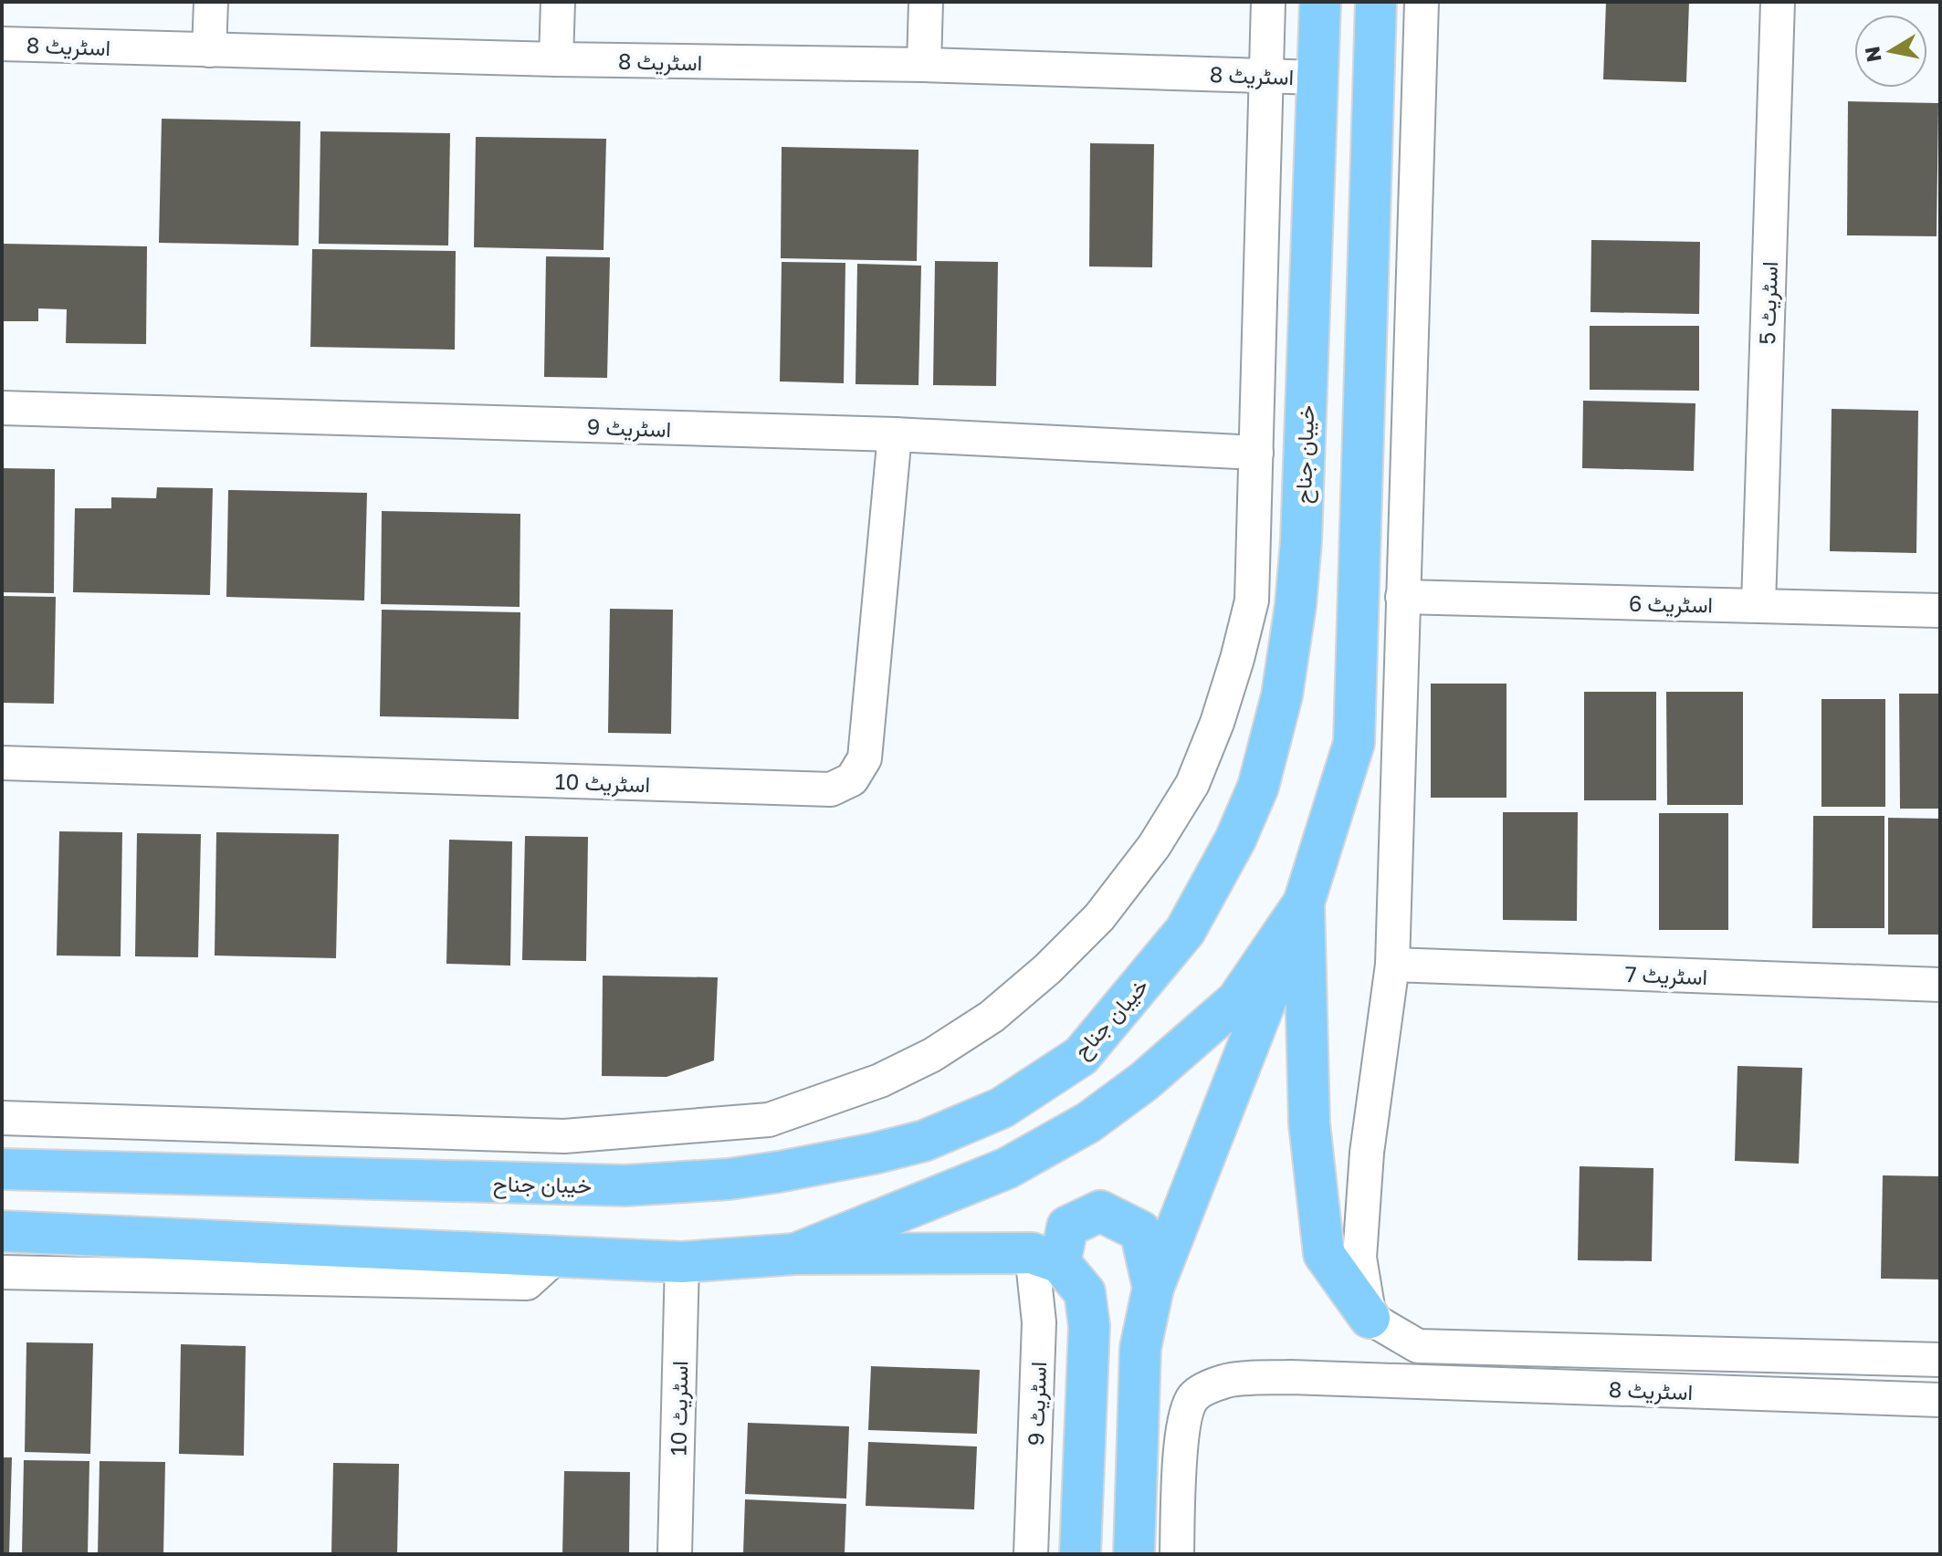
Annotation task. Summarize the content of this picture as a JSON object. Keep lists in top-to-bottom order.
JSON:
{
  "streets": {
    "main road": ["خیبان جناح"],
    "street": [
      "اسٹریٹ 8",
      "اسٹریٹ 5",
      "اسٹریٹ 9",
      "اسٹریٹ 6",
      "اسٹریٹ 10",
      "اسٹریٹ 7"
    ]
  },
  "crossings": [
    ["اسٹریٹ 8", "خیبان جناح"],
    ["اسٹریٹ 5", "اسٹریٹ 6"],
    ["اسٹریٹ 9", "اسٹریٹ 10"]
  ],
  "north": "left"
}
